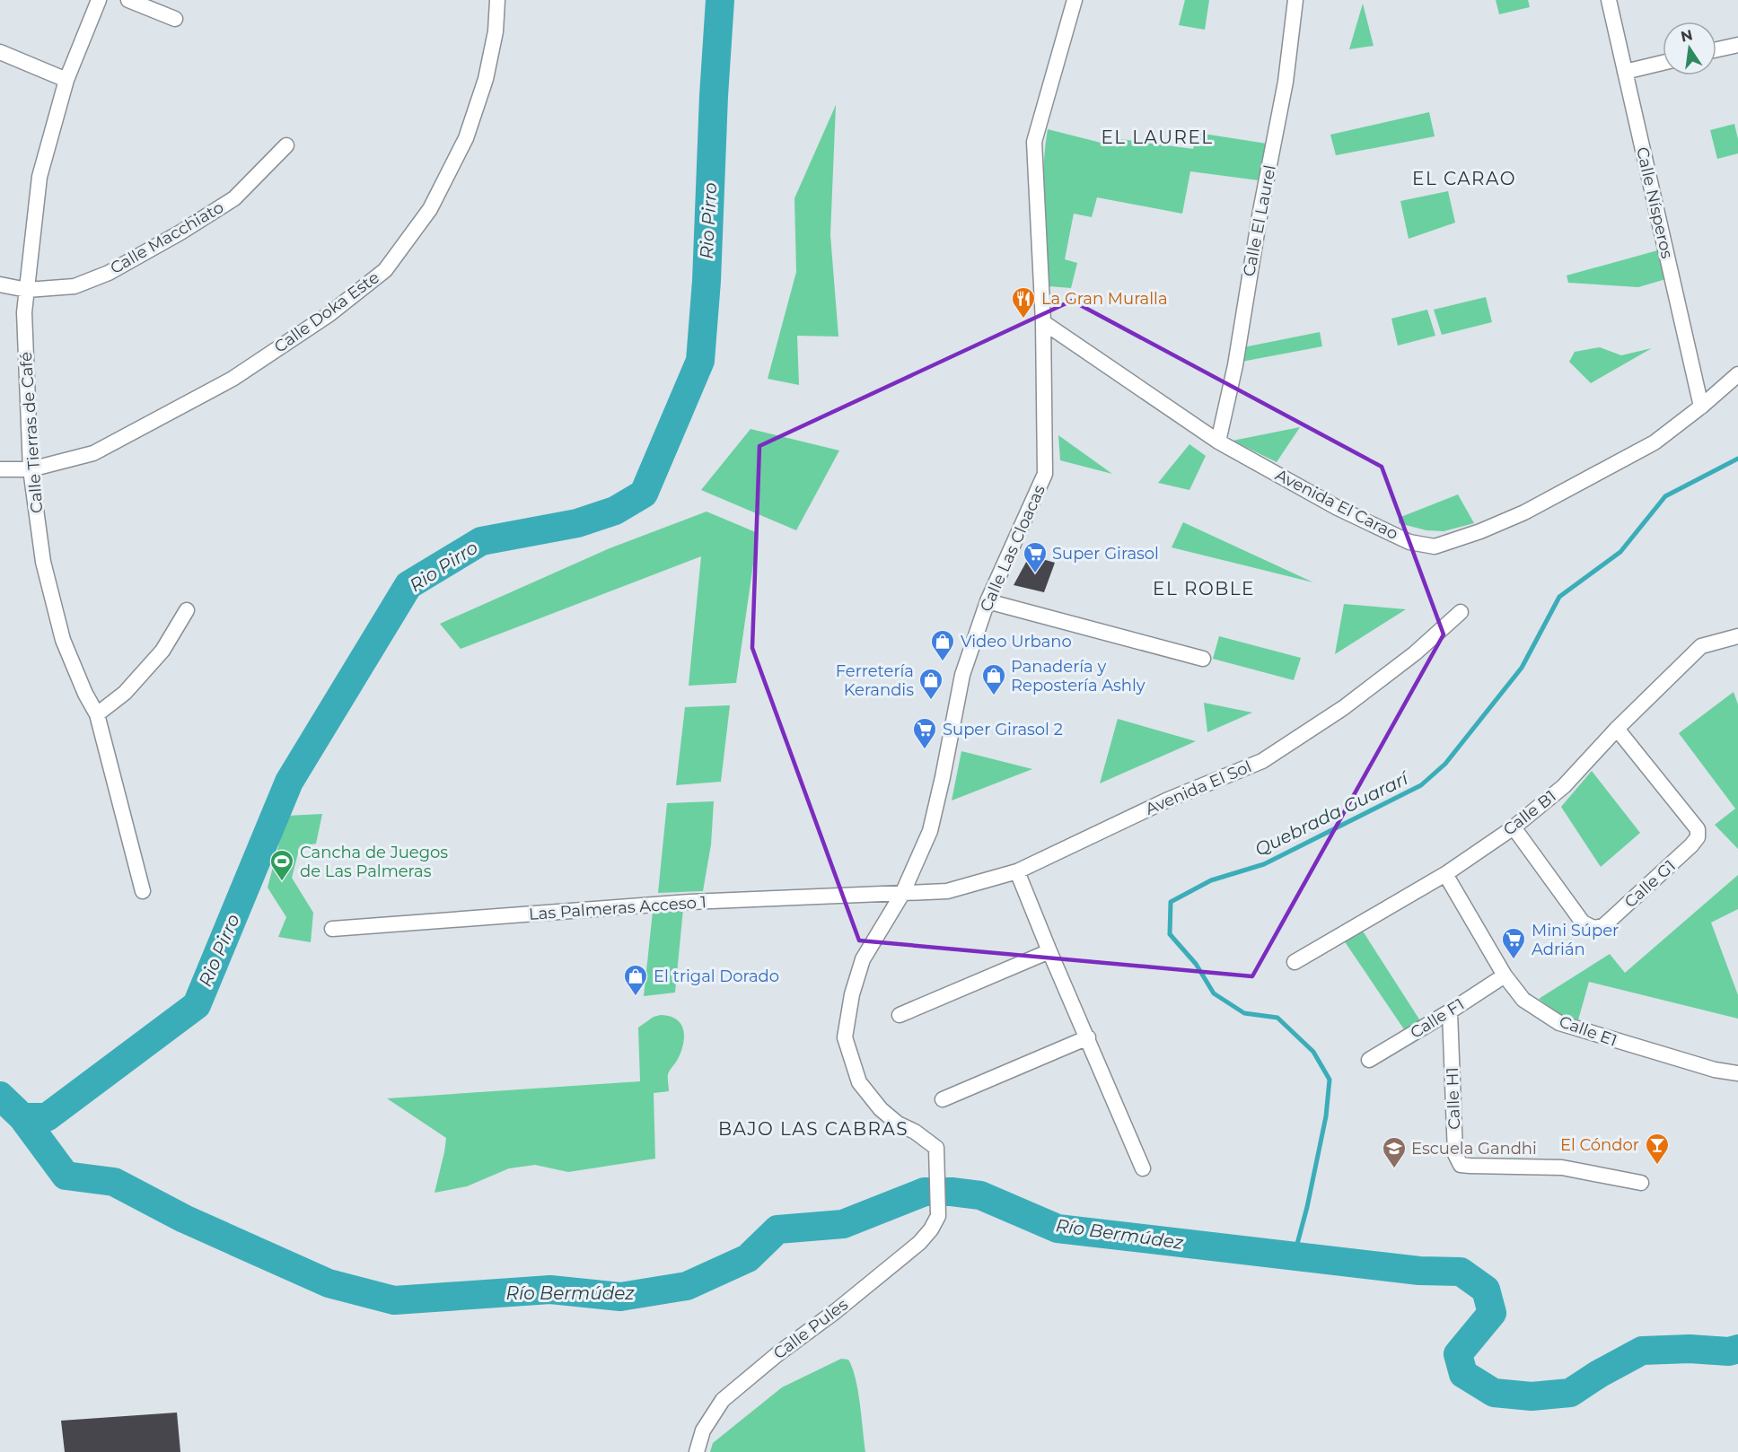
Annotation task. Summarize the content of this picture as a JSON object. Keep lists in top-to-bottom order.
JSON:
{
  "streets": {
    "street": [
      "Calle Nísperos",
      "Calle El Laurel",
      "Calle Macchiato",
      "Calle Doka Este",
      "Calle Tierras de Café",
      "Avenida El Carao",
      "Calle Las Cloacas",
      "Avenida El Sol",
      "Calle B1",
      "Calle G1",
      "Las Palmeras Acceso 1",
      "Calle F1",
      "Calle E1",
      "Calle H1",
      "Calle Pules"
    ]
  },
  "crossings": [
    ["Calle Nísperos", "Avenida El Carao"],
    ["Calle El Laurel", "Avenida El Carao"],
    ["Calle Macchiato", "Calle Tierras de Café"],
    ["Calle Doka Este", "Calle Tierras de Café"],
    ["Avenida El Carao", "Calle Las Cloacas"],
    ["Calle Las Cloacas", "Avenida El Sol"],
    ["Calle Las Cloacas", "Las Palmeras Acceso 1"],
    ["Calle Las Cloacas", "Calle Pules"],
    ["Avenida El Sol", "Las Palmeras Acceso 1"],
    ["Calle B1", "Calle G1"],
    ["Calle B1", "Calle E1"],
    ["Calle F1", "Calle E1"],
    ["Calle F1", "Calle H1"]
  ],
  "districts": [
    "EL LAUREL",
    "EL CARAO",
    "EL ROBLE",
    "BAJO LAS CABRAS"
  ],
  "water": ["Rio Pirro", "Quebrada Guararí", "Río Bermúdez"],
  "places": {
    "restaurant": ["La Gran Muralla"],
    "supermarket": ["Super Girasol", "Super Girasol 2", "Mini Súper Adrián"],
    "shop": [
      "Video Urbano",
      "Panadería y Repostería Ashly",
      "Ferretería Kerandis",
      "El trigal Dorado"
    ],
    "sports": ["Cancha de Juegos de Las Palmeras"],
    "bar": ["El Cóndor"],
    "school or university": ["Escuela Gandhi"]
  },
  "north": "top"
}
